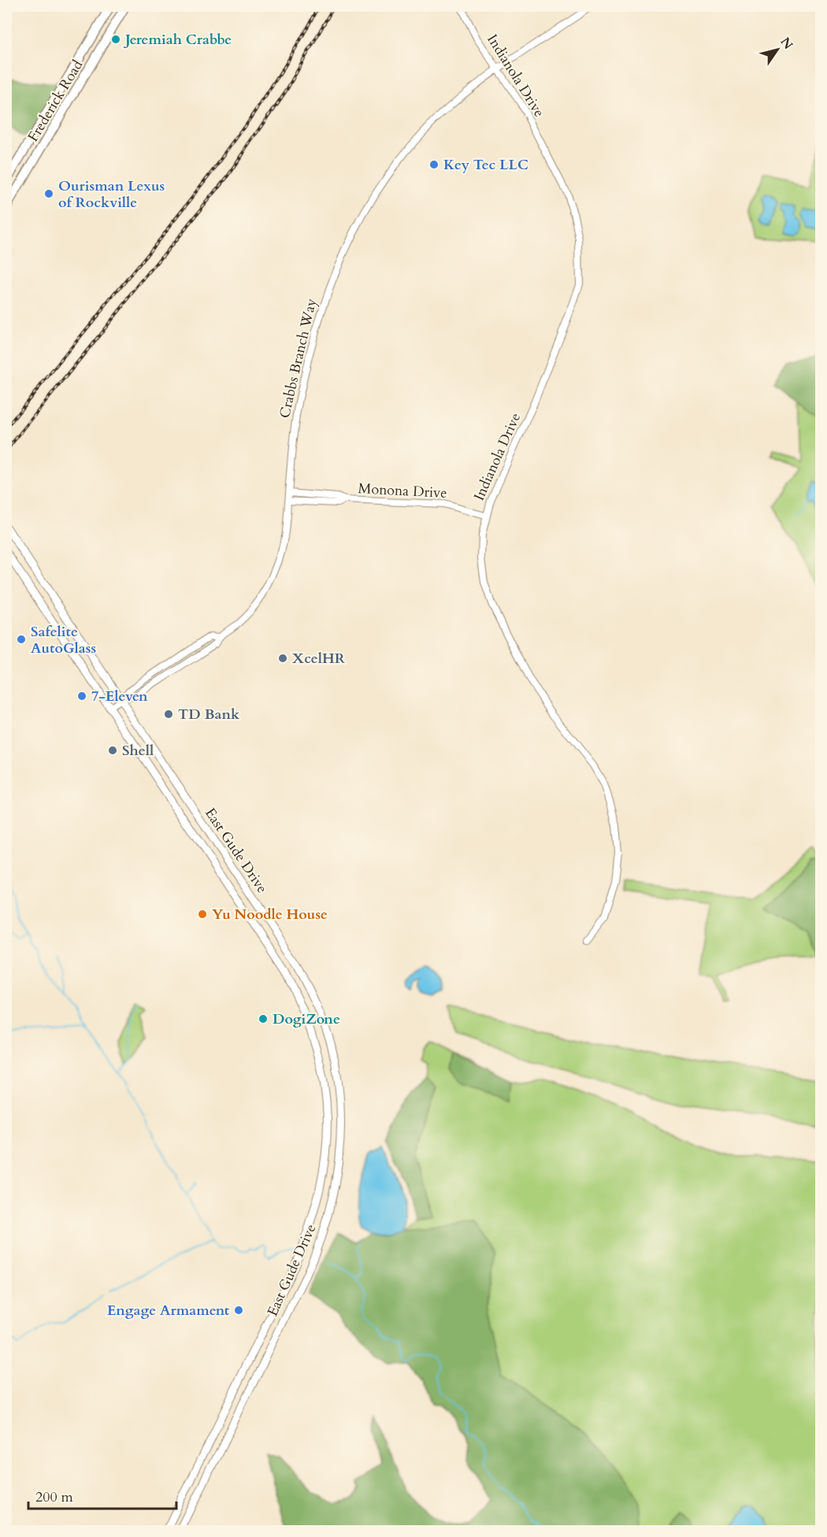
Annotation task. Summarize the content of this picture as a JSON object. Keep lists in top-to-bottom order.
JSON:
{
  "streets": {
    "main road": ["Frederick Road", "East Gude Drive"],
    "street": ["Indianola Drive", "Crabbs Branch Way", "Monona Drive"]
  },
  "crossings": [
    ["Indianola Drive", "Crabbs Branch Way"],
    ["Indianola Drive", "Monona Drive"],
    ["Crabbs Branch Way", "Monona Drive"],
    ["Crabbs Branch Way", "East Gude Drive"]
  ],
  "places": [
    "Jeremiah Crabbe",
    "Key Tec LLC",
    "Ourisman Lexus of Rockville",
    "Safelite AutoGlass",
    "XcelHR",
    "7-Eleven",
    "TD Bank",
    "Shell",
    "Yu Noodle House",
    "DogiZone",
    "Engage Armament"
  ],
  "scale_bar": "200 m",
  "north": "top right"
}
